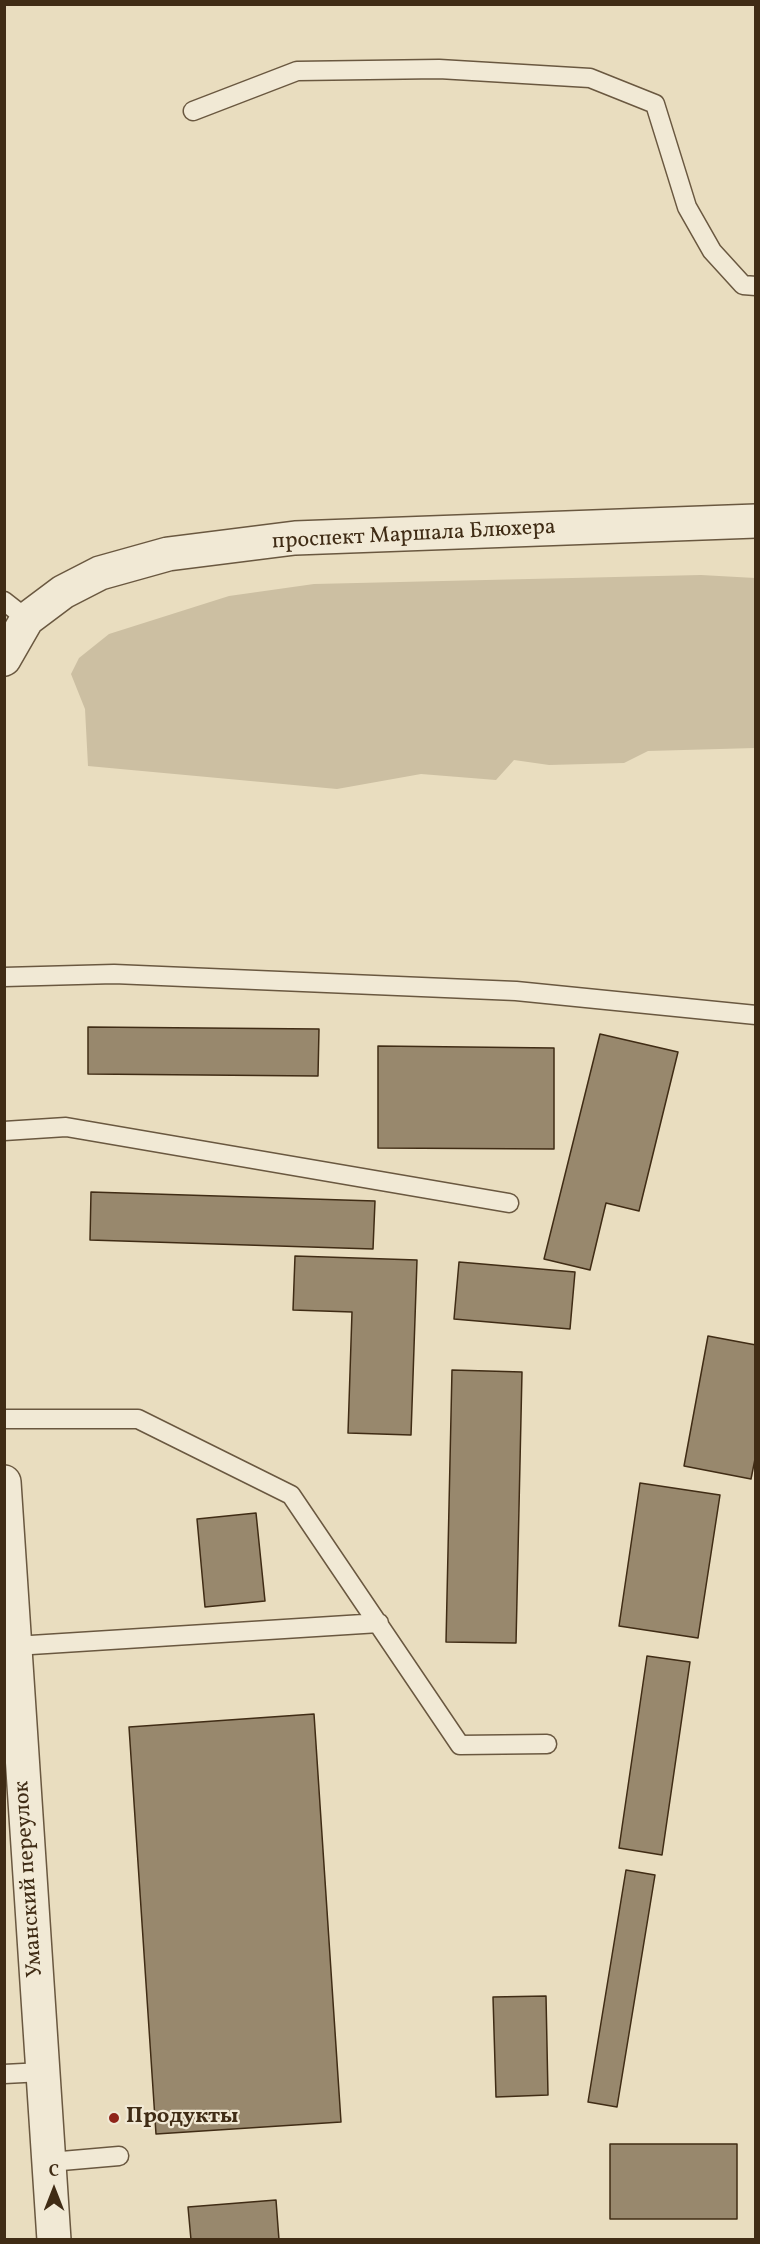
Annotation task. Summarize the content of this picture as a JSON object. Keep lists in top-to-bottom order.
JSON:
{
  "streets": {
    "street": ["проспект Маршала Блюхера", "Уманский переулок"]
  },
  "places": ["Продукты"],
  "north": "top"
}
